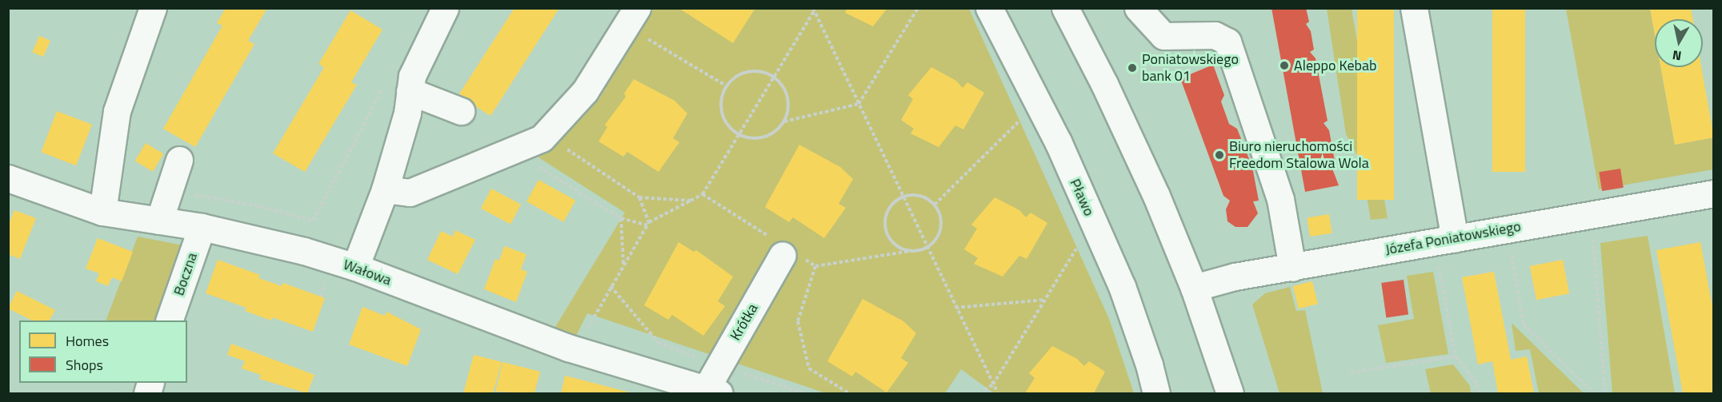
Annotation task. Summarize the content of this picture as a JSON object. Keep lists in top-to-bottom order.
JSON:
{
  "streets": {
    "street": [
      "Pławo",
      "Józefa Poniatowskiego",
      "Wałowa",
      "Boczna",
      "Krótka"
    ]
  },
  "crossings": [
    ["Wałowa", "Boczna"],
    ["Wałowa", "Krótka"]
  ],
  "places": ["Aleppo Kebab", "Poniatowskiego bank 01", "Biuro nieruchomości Freedom Stalowa Wola"],
  "legend": ["Homes", "Shops"],
  "north": "bottom"
}
